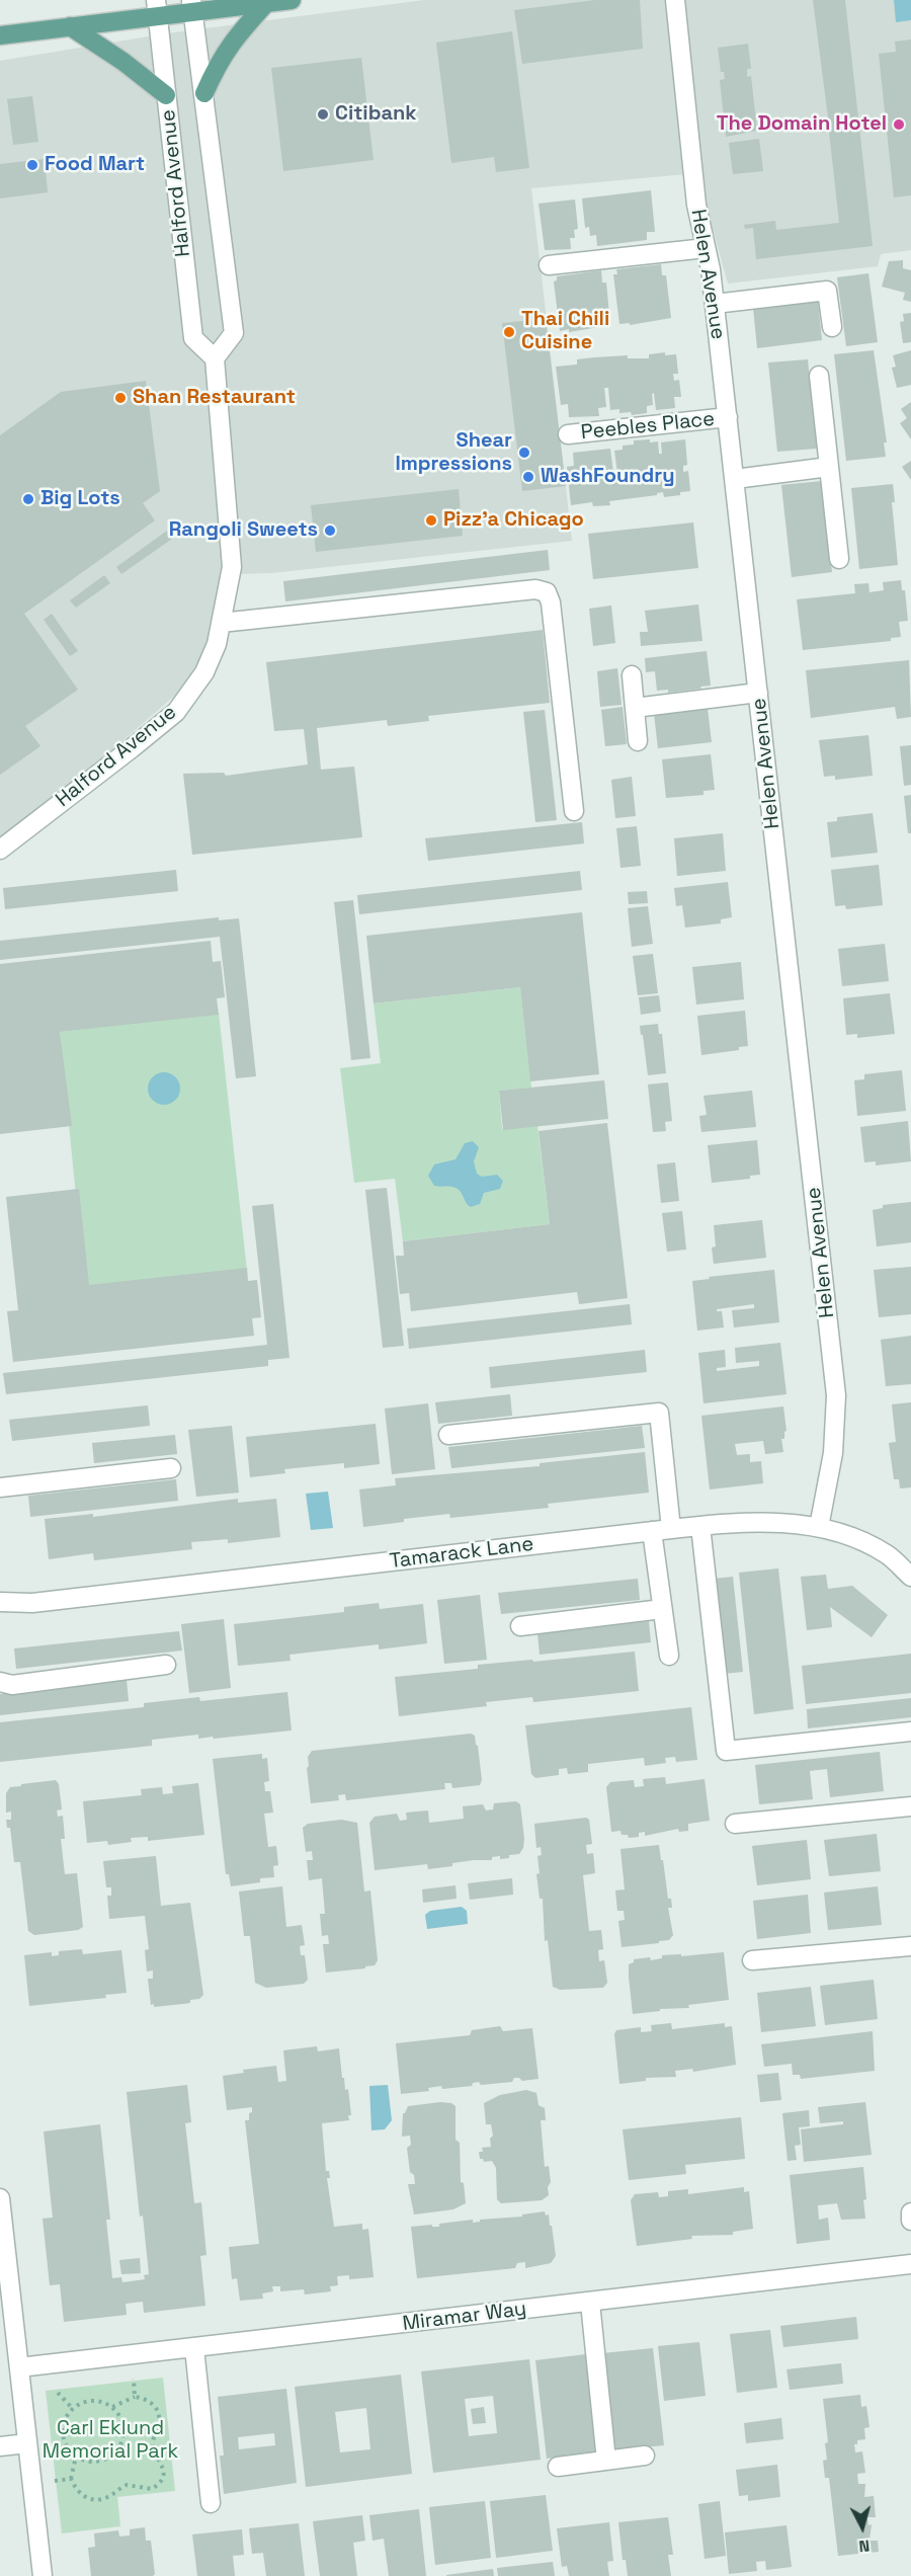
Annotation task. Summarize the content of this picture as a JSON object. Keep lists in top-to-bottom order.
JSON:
{
  "streets": {
    "street": [
      "Halford Avenue",
      "Helen Avenue",
      "Peebles Place",
      "Tamarack Lane",
      "Miramar Way"
    ]
  },
  "crossings": [
    ["Helen Avenue", "Peebles Place"],
    ["Helen Avenue", "Tamarack Lane"]
  ],
  "parks": ["Carl Eklund Memorial Park"],
  "places": [
    "Citibank",
    "The Domain Hotel",
    "Food Mart",
    "Thai Chili Cuisine",
    "Shan Restaurant",
    "Shear Impressions",
    "WashFoundry",
    "Big Lots",
    "Pizz’a Chicago",
    "Rangoli Sweets"
  ],
  "north": "bottom"
}
